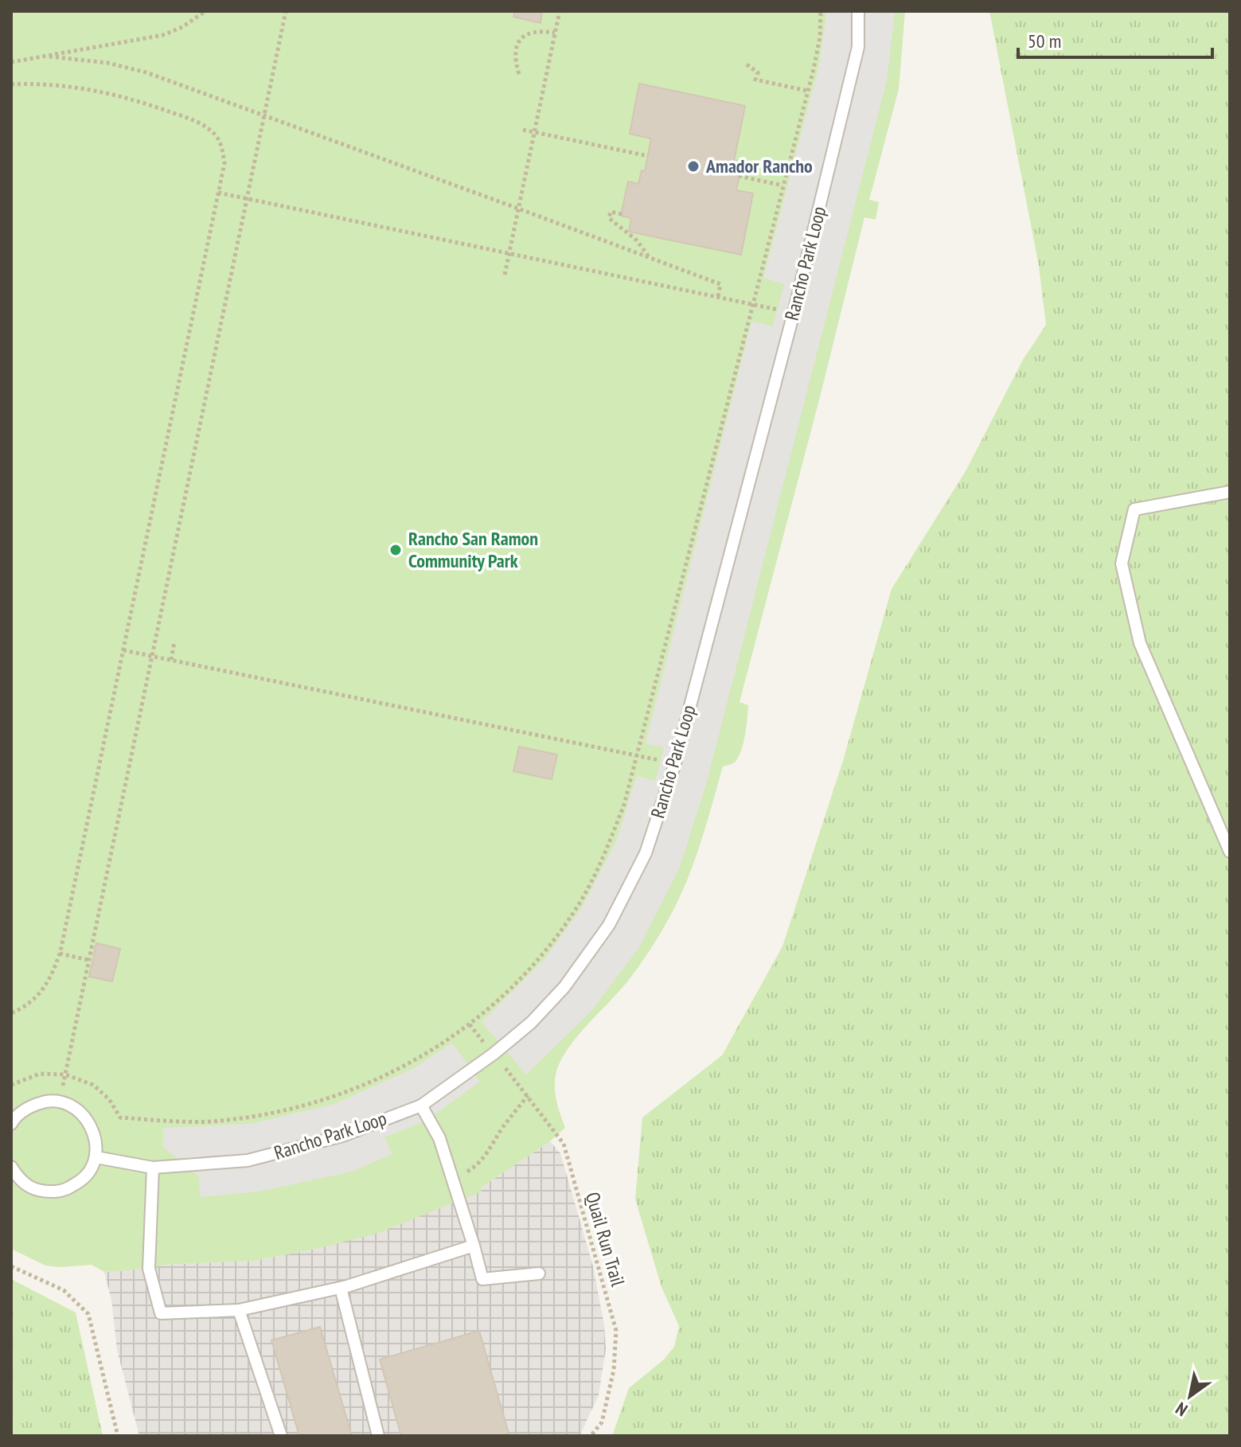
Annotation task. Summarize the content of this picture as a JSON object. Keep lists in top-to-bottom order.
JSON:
{
  "streets": {
    "lane": ["Rancho Park Loop"],
    "path": ["Quail Run Trail"]
  },
  "places": ["Amador Rancho", "Rancho San Ramon Community Park"],
  "scale_bar": "50 m",
  "north": "bottom left"
}
